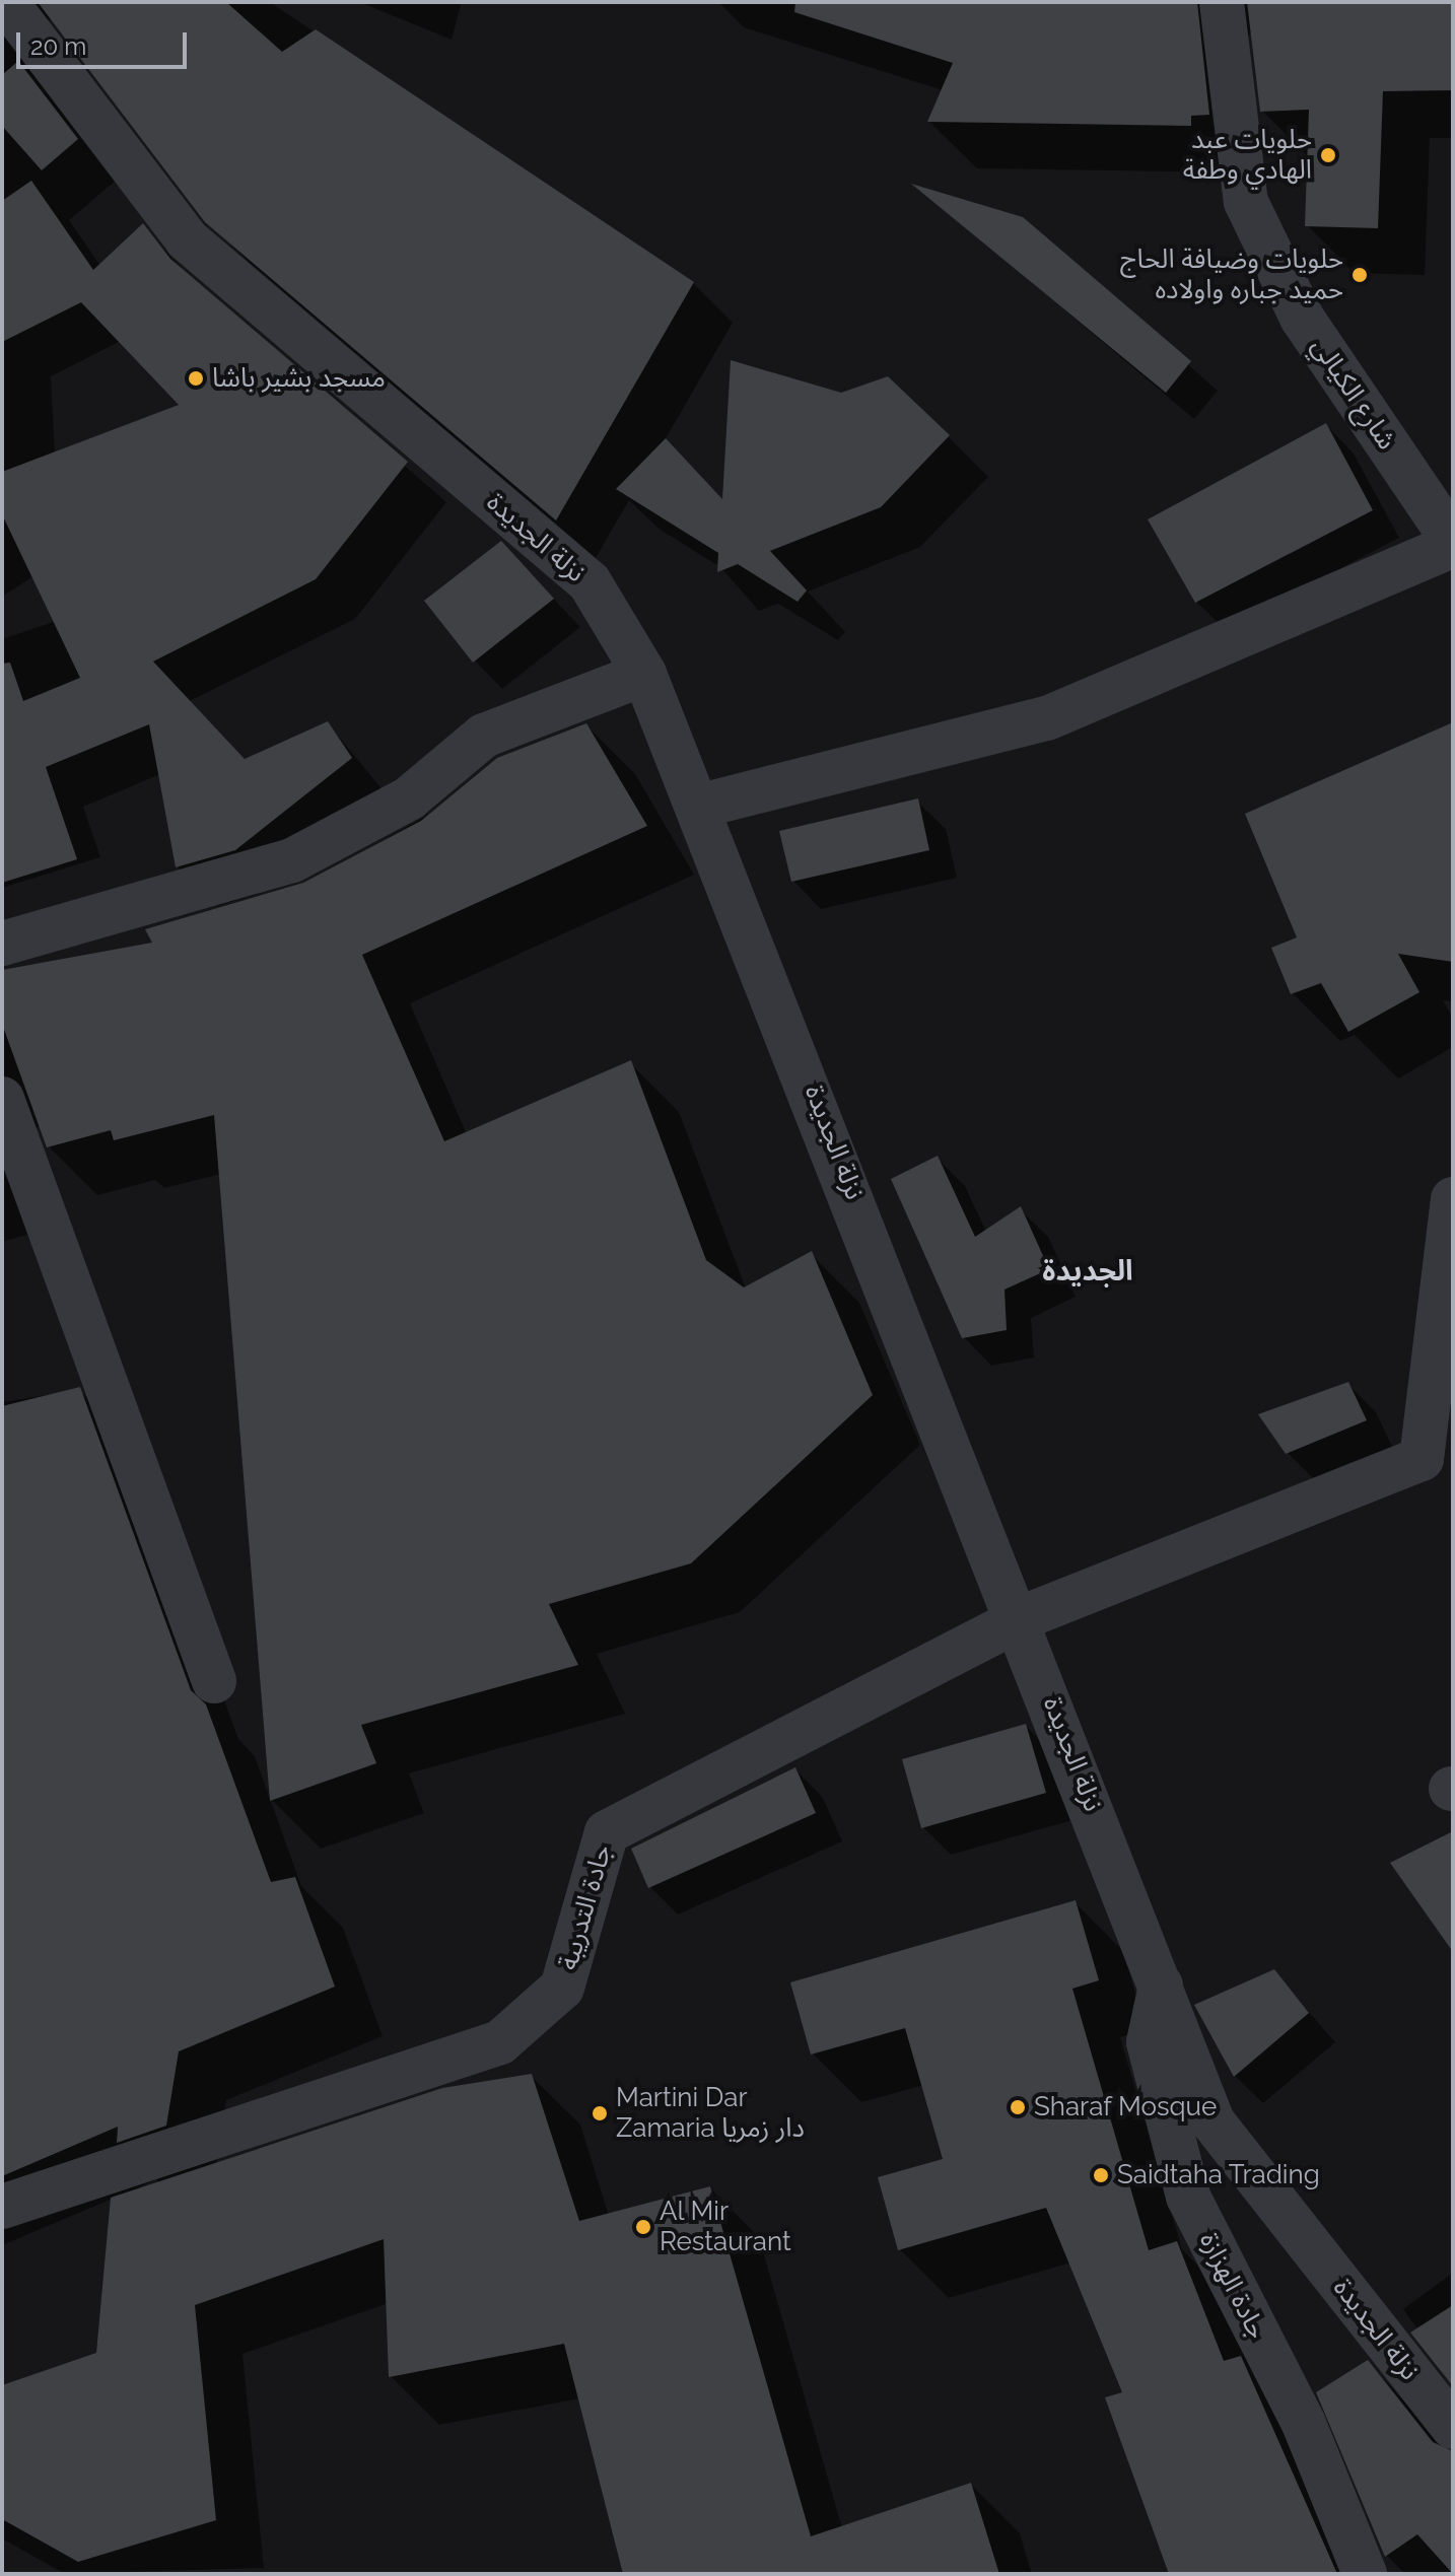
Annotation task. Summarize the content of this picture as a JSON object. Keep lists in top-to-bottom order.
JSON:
{
  "streets": {
    "street": [
      "شارع الكيالي",
      "نزلة الجديدة",
      "جادة التدريبة",
      "جادة الهزازة"
    ]
  },
  "crossings": [
    ["نزلة الجديدة", "جادة التدريبة"],
    ["نزلة الجديدة", "جادة الهزازة"]
  ],
  "districts": ["الجديدة"],
  "places": [
    "حلويات عبد الهادي وطفة",
    "حلويات وضيافة الحاج حميد جباره واولاده",
    "مسجد بشير باشا",
    "Sharaf Mosque",
    "Martini Dar Zamaria دار زمريا",
    "Saidtaha Trading",
    "Al Mir Restaurant"
  ],
  "scale_bar": "20 m"
}
